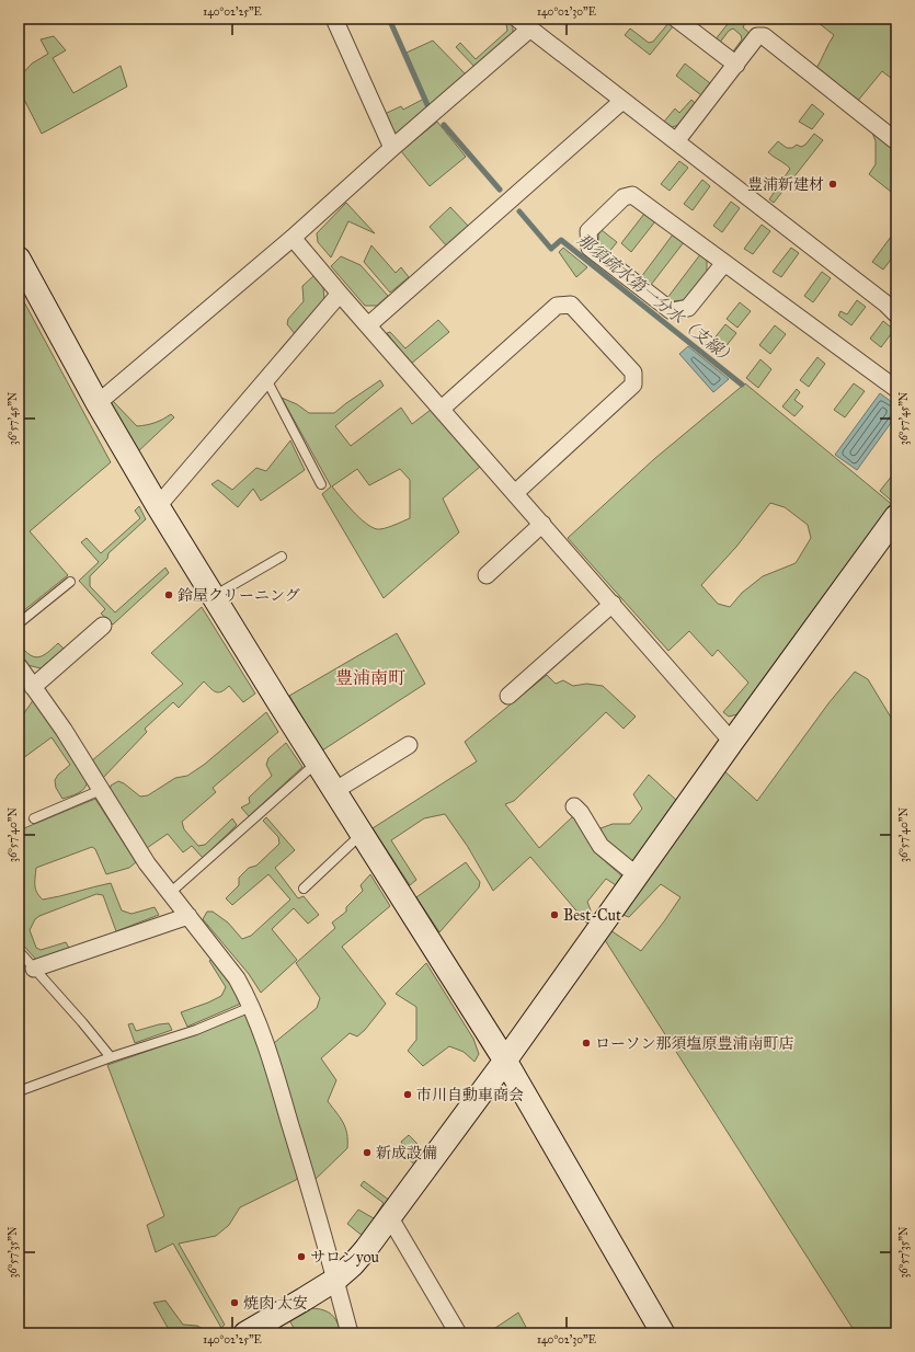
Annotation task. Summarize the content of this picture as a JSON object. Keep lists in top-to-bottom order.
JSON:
{
  "districts": ["豊浦南町"],
  "water": ["那須疏水第一分水（支線）"],
  "places": [
    "豊浦新建材",
    "鈴屋クリーニング",
    "Best-Cut",
    "ローソン那須塩原豊浦南町店",
    "市川自動車商会",
    "新成設備",
    "サロンyou",
    "焼肉 太安"
  ],
  "coordinates": [
    "140°02'25\"E",
    "140°02'30\"E",
    "36°57'45\"N",
    "36°57'40\"N",
    "36°57'35\"N"
  ]
}
